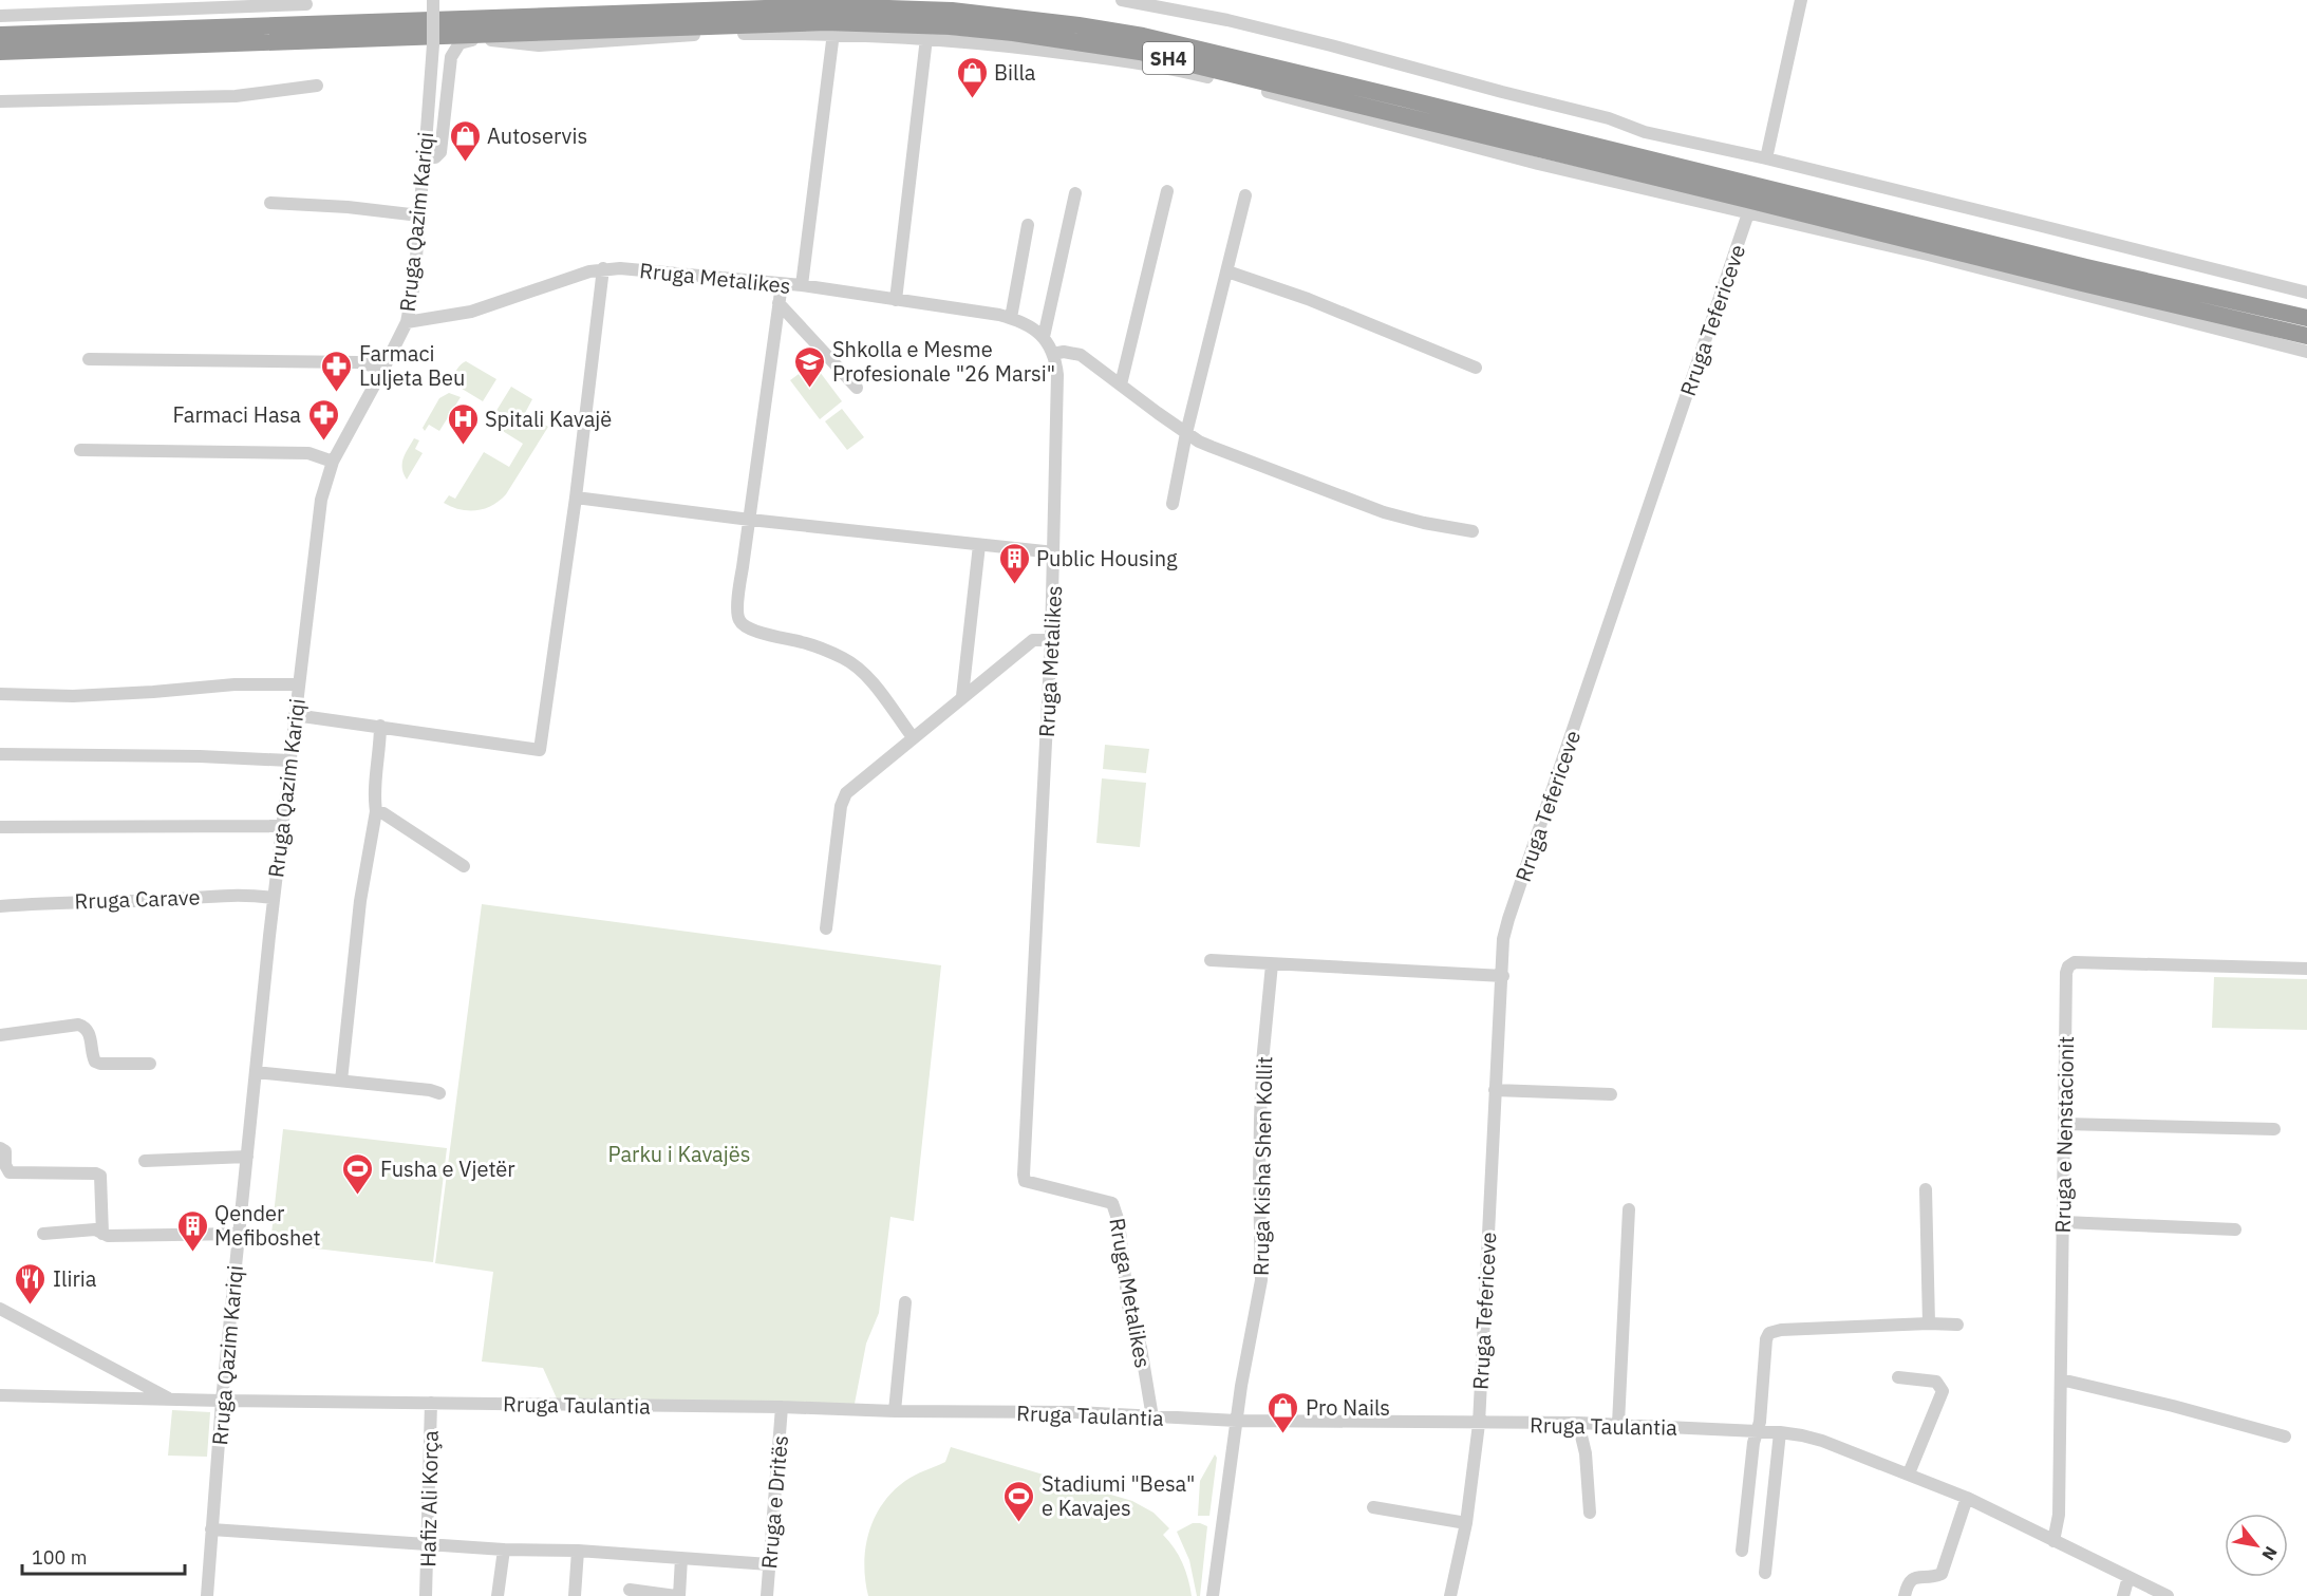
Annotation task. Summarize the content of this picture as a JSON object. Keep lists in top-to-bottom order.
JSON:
{
  "streets": {
    "highway": ["SH4"],
    "street": [
      "Rruga Qazim Kariqi",
      "Rruga Metalikes",
      "Rruga Tefericeve",
      "Rruga Carave",
      "Rruga e Nenstacionit",
      "Rruga Kisha Shen Kollit",
      "Rruga Taulantia",
      "Hafiz Ali Korça",
      "Rruga e Dritës"
    ]
  },
  "crossings": [
    ["Rruga Qazim Kariqi", "Rruga Metalikes"],
    ["Rruga Qazim Kariqi", "Rruga Carave"],
    ["Rruga Qazim Kariqi", "Rruga Taulantia"],
    ["Rruga Metalikes", "Rruga Taulantia"],
    ["Rruga Tefericeve", "Rruga Taulantia"],
    ["Rruga e Nenstacionit", "Rruga Taulantia"],
    ["Rruga Kisha Shen Kollit", "Rruga Taulantia"],
    ["Rruga Taulantia", "Hafiz Ali Korça"],
    ["Rruga Taulantia", "Rruga e Dritës"]
  ],
  "parks": ["Parku i Kavajës"],
  "places": {
    "shop": ["Billa", "Autoservis", "Pro Nails"],
    "school or university": ["Shkolla e Mesme Profesionale \"26 Marsi\""],
    "pharmacy": ["Farmaci Luljeta Beu", "Farmaci Hasa"],
    "hospital": ["Spitali Kavajë"],
    "building": ["Public Housing", "Qender Mefiboshet"],
    "sports": ["Fusha e Vjetër", "Stadiumi \"Besa\" e Kavajes"],
    "restaurant": ["Iliria"]
  },
  "scale_bar": "100 m",
  "north": "bottom right"
}
